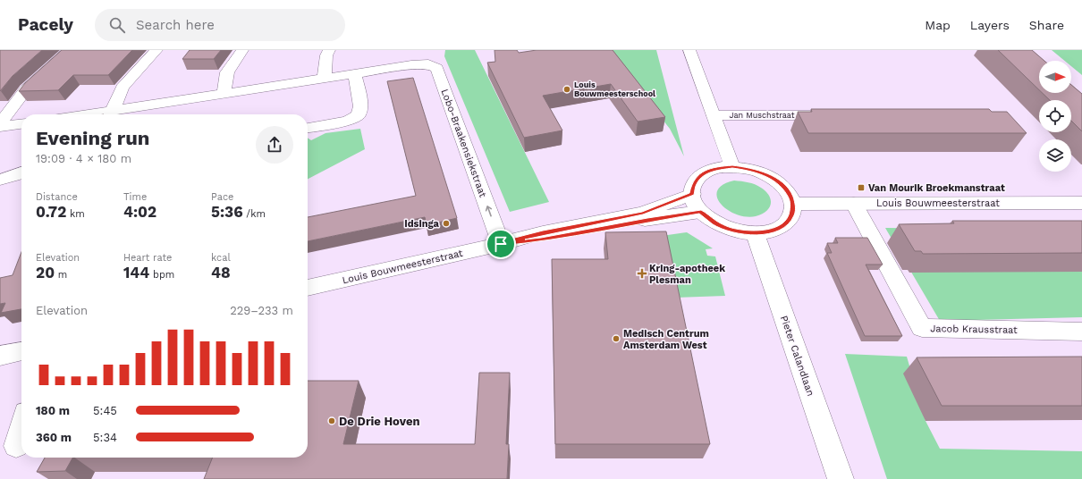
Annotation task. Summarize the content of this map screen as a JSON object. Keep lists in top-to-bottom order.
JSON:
{
  "streets": {
    "street": [
      "Jan Muschstraat",
      "Lobo-Braakensiekstraat",
      "Louis Bouwmeesterstraat",
      "Jacob Krausstraat",
      "Pieter Calandlaan"
    ]
  },
  "crossings": [
    ["Lobo-Braakensiekstraat", "Louis Bouwmeesterstraat"],
    ["Louis Bouwmeesterstraat", "Jacob Krausstraat"],
    ["Louis Bouwmeesterstraat", "Pieter Calandlaan"]
  ],
  "one_way": ["Lobo-Braakensiekstraat"],
  "places": {
    "other": [
      "Louis Bouwmeesterschool",
      "Idsinga",
      "Medisch Centrum Amsterdam West",
      "De Drie Hoven"
    ],
    "transit": ["Van Mourik Broekmanstraat"],
    "health": ["Kring-apotheek Plesman"]
  },
  "north": "right",
  "page": {
    "header": "Pacely",
    "search": "Search here",
    "nav": ["Map", "Layers", "Share"],
    "heading": ["Evening run", "19:09 · 4 × 180 m"],
    "stats": [
      ["Distance", "0.72 km"],
      ["Time", "4:02"],
      ["Pace", "5:36 /km"],
      ["Elevation", "20 m"],
      ["Heart rate", "144 bpm"],
      ["kcal", "48"]
    ],
    "chart": ["Elevation", "229–233 m"],
    "list": [
      {
        "name": "180 m",
        "note": "5:45"
      },
      {
        "name": "360 m",
        "note": "5:34"
      }
    ]
  }
}
